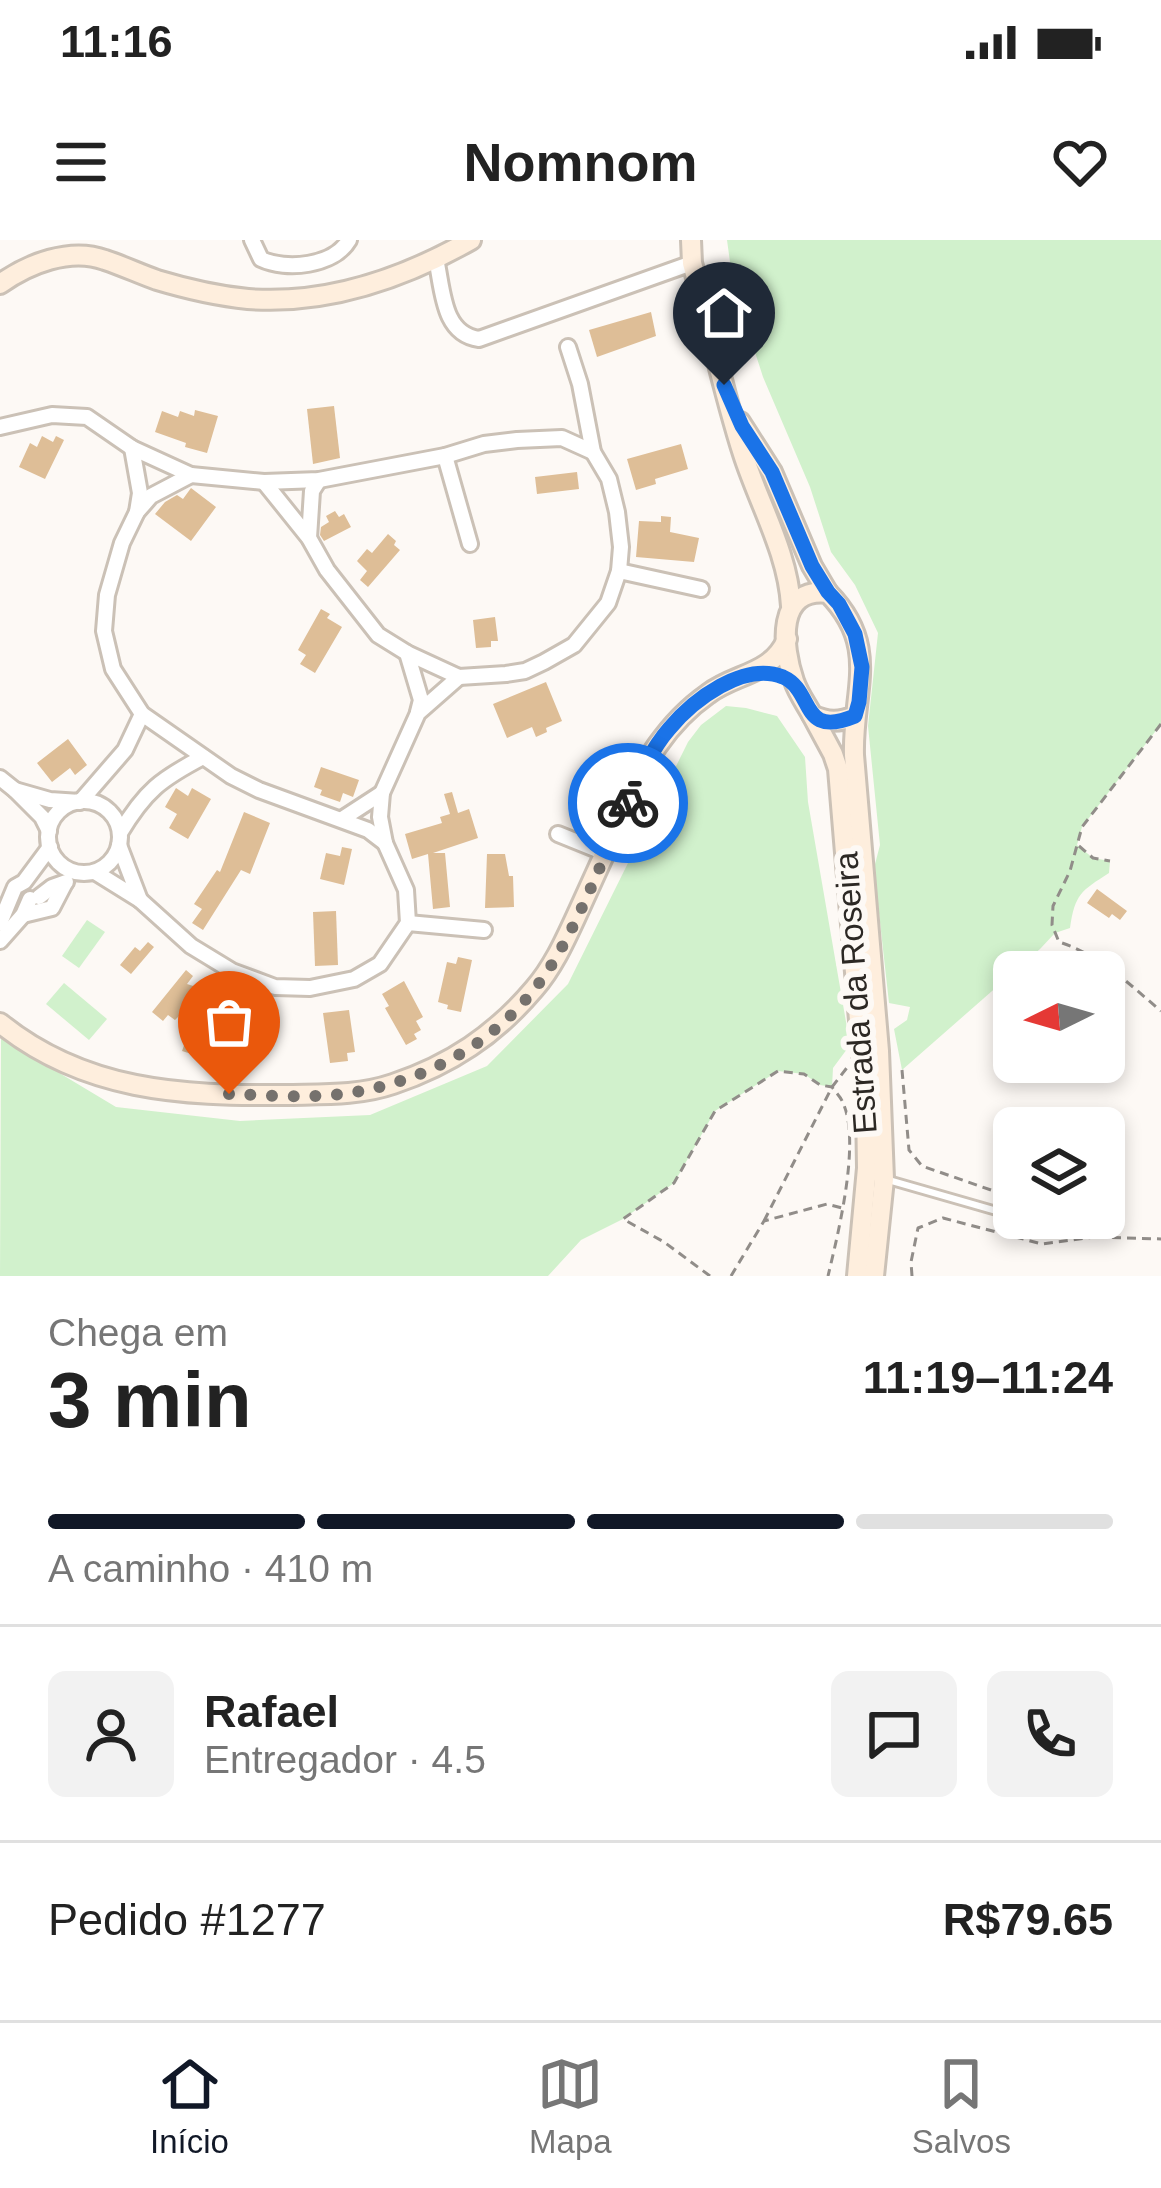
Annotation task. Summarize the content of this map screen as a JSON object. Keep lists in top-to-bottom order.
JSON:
{
  "streets": {
    "street": ["Estrada da Roseira"]
  },
  "north": "left",
  "page": {
    "status": "11:16",
    "header": "Nomnom",
    "heading": ["3 min", "Chega em", "11:19–11:24"],
    "panel": [
      "Rafael",
      "Entregador · 4.5",
      "Pedido #1277",
      "R$79.65"
    ],
    "bar": "A caminho · 410 m",
    "tabs": ["Início", "Mapa", "Salvos"]
  }
}
